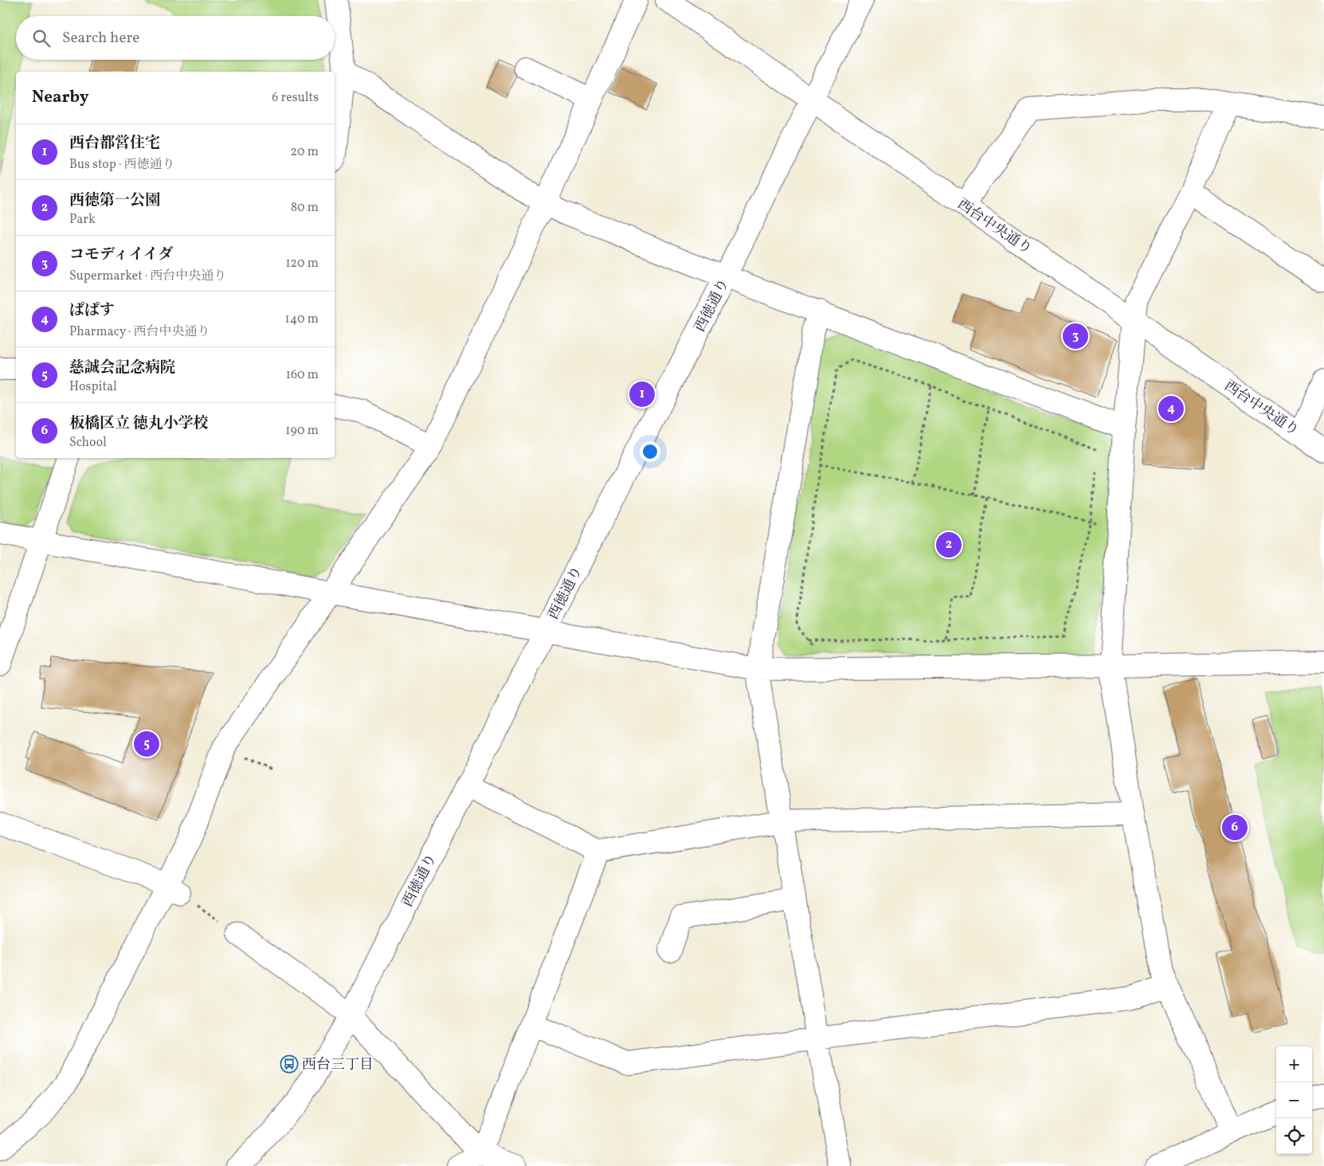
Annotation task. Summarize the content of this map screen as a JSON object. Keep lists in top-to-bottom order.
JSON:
{
  "streets": {
    "street": ["西台中央通り", "西徳通り"]
  },
  "crossings": [
    ["西台中央通り", "西徳通り"]
  ],
  "places": {
    "bus stop": ["西台三丁目"]
  },
  "page": {
    "search": "Search here",
    "heading": ["Nearby", "6 results"],
    "list": [
      {
        "mark": "1",
        "name": "西台都営住宅",
        "note": "Bus stop · 西徳通り",
        "value": "20 m"
      },
      {
        "mark": "2",
        "name": "西徳第一公園",
        "note": "Park",
        "value": "80 m"
      },
      {
        "mark": "3",
        "name": "コモディイイダ",
        "note": "Supermarket · 西台中央通り",
        "value": "120 m"
      },
      {
        "mark": "4",
        "name": "ぱぱす",
        "note": "Pharmacy · 西台中央通り",
        "value": "140 m"
      },
      {
        "mark": "5",
        "name": "慈誠会記念病院",
        "note": "Hospital",
        "value": "160 m"
      },
      {
        "mark": "6",
        "name": "板橋区立 徳丸小学校",
        "note": "School",
        "value": "190 m"
      }
    ],
    "pins": [
      "3",
      "1",
      "4",
      "2",
      "5",
      "6"
    ],
    "map_buttons": ["+", "−"]
  }
}
